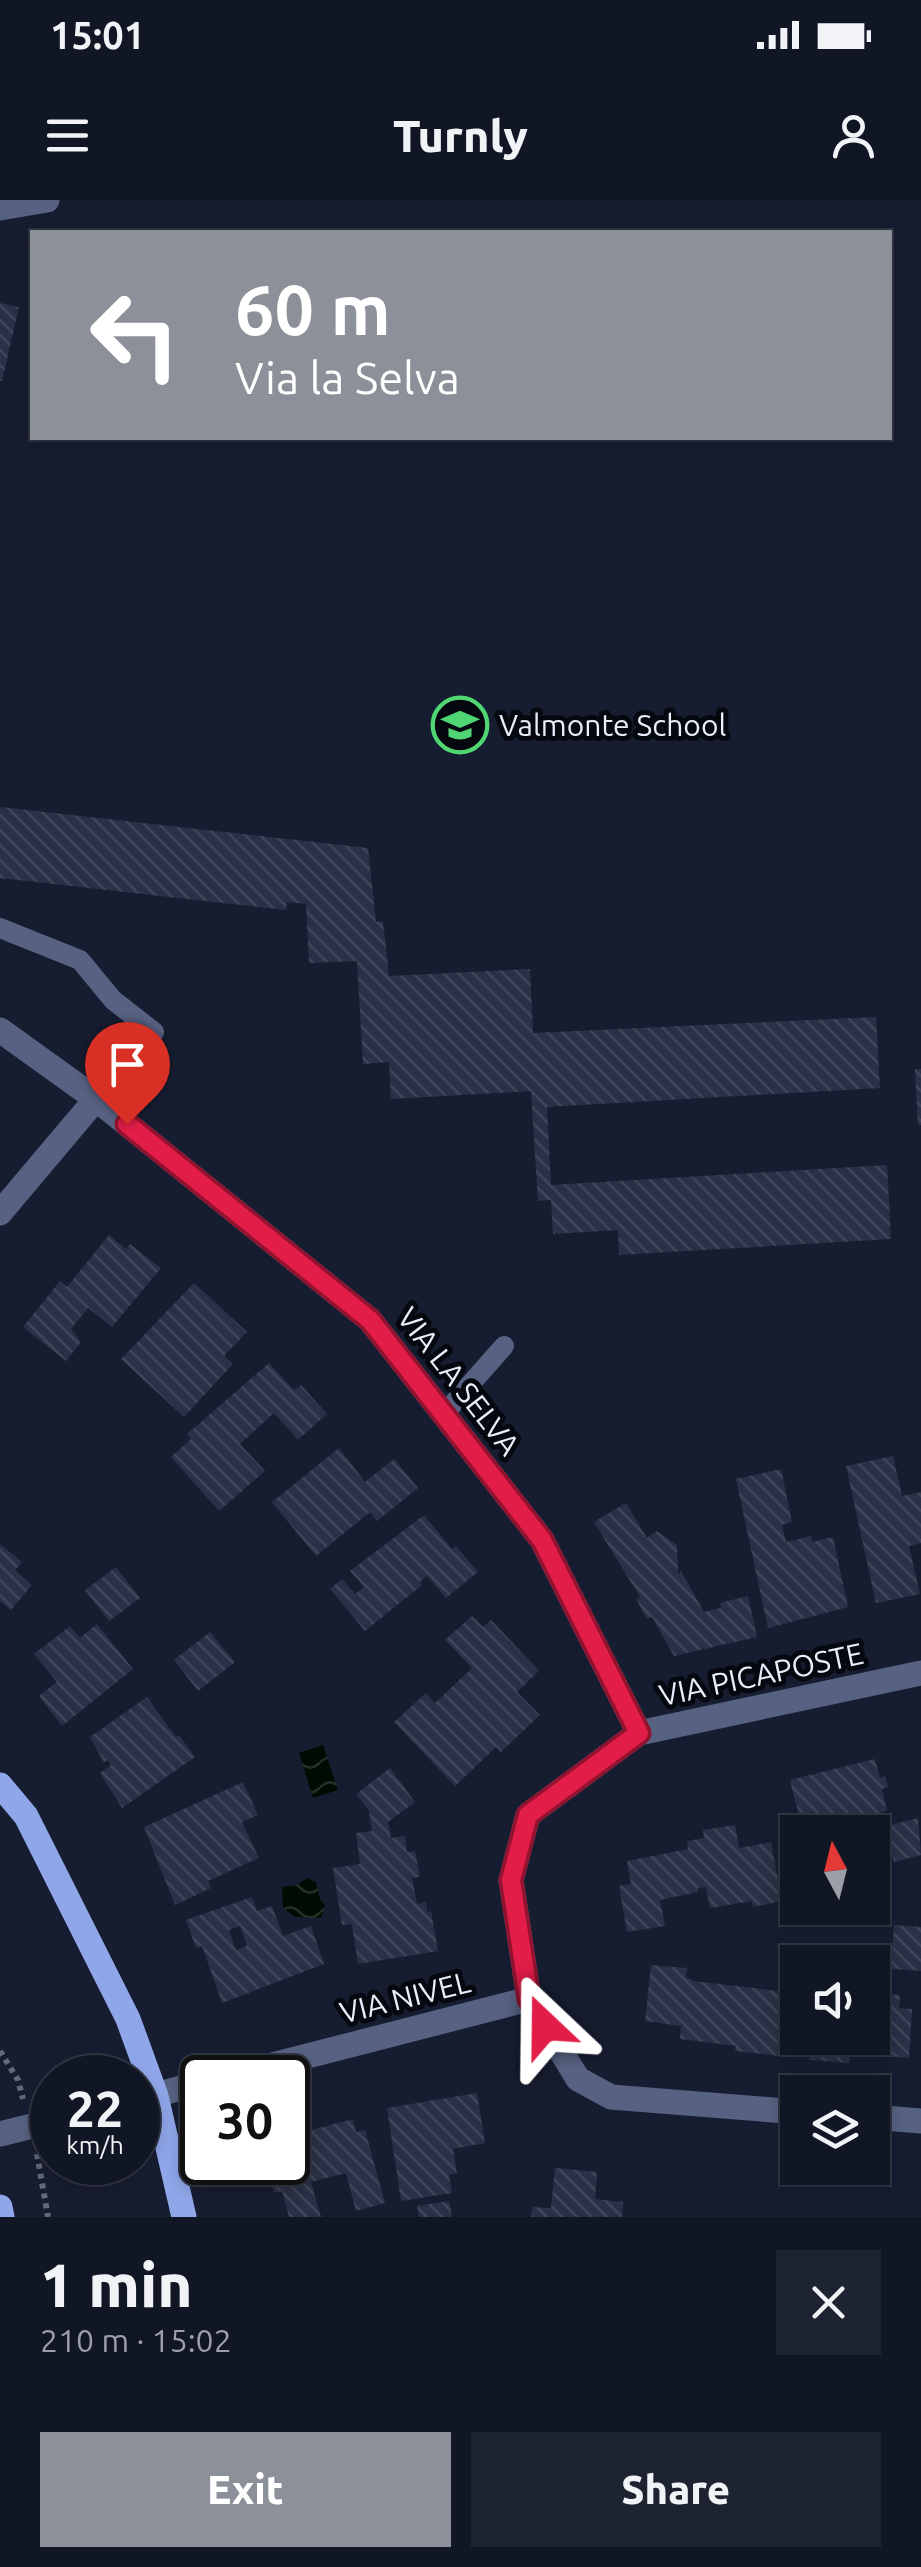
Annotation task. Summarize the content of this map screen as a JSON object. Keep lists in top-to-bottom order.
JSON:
{
  "streets": {
    "street": ["VIA LA SELVA", "VIA PICAPOSTE", "VIA NIVEL"]
  },
  "crossings": [
    ["VIA LA SELVA", "VIA PICAPOSTE"],
    ["VIA PICAPOSTE", "VIA NIVEL"]
  ],
  "places": {
    "school or university": ["Valmonte School"]
  },
  "north": "top",
  "page": {
    "status": "15:01",
    "header": "Turnly",
    "turn": ["60 m", "Via la Selva"],
    "speed": "22 km/h",
    "limit": "30",
    "heading": ["1 min", "210 m · 15:02"],
    "buttons": ["Exit", "Share"]
  }
}
